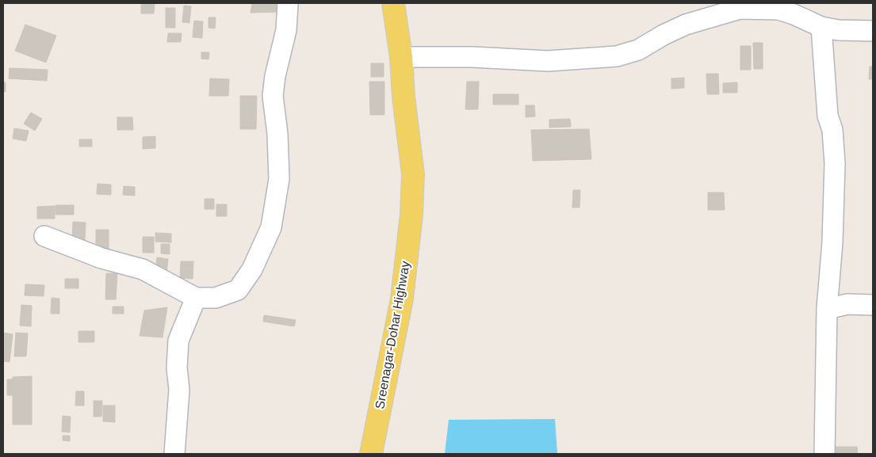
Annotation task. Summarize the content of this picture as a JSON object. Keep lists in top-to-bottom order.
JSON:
{
  "streets": {
    "main road": ["Sreenagar-Dohar Highway"]
  }
}
